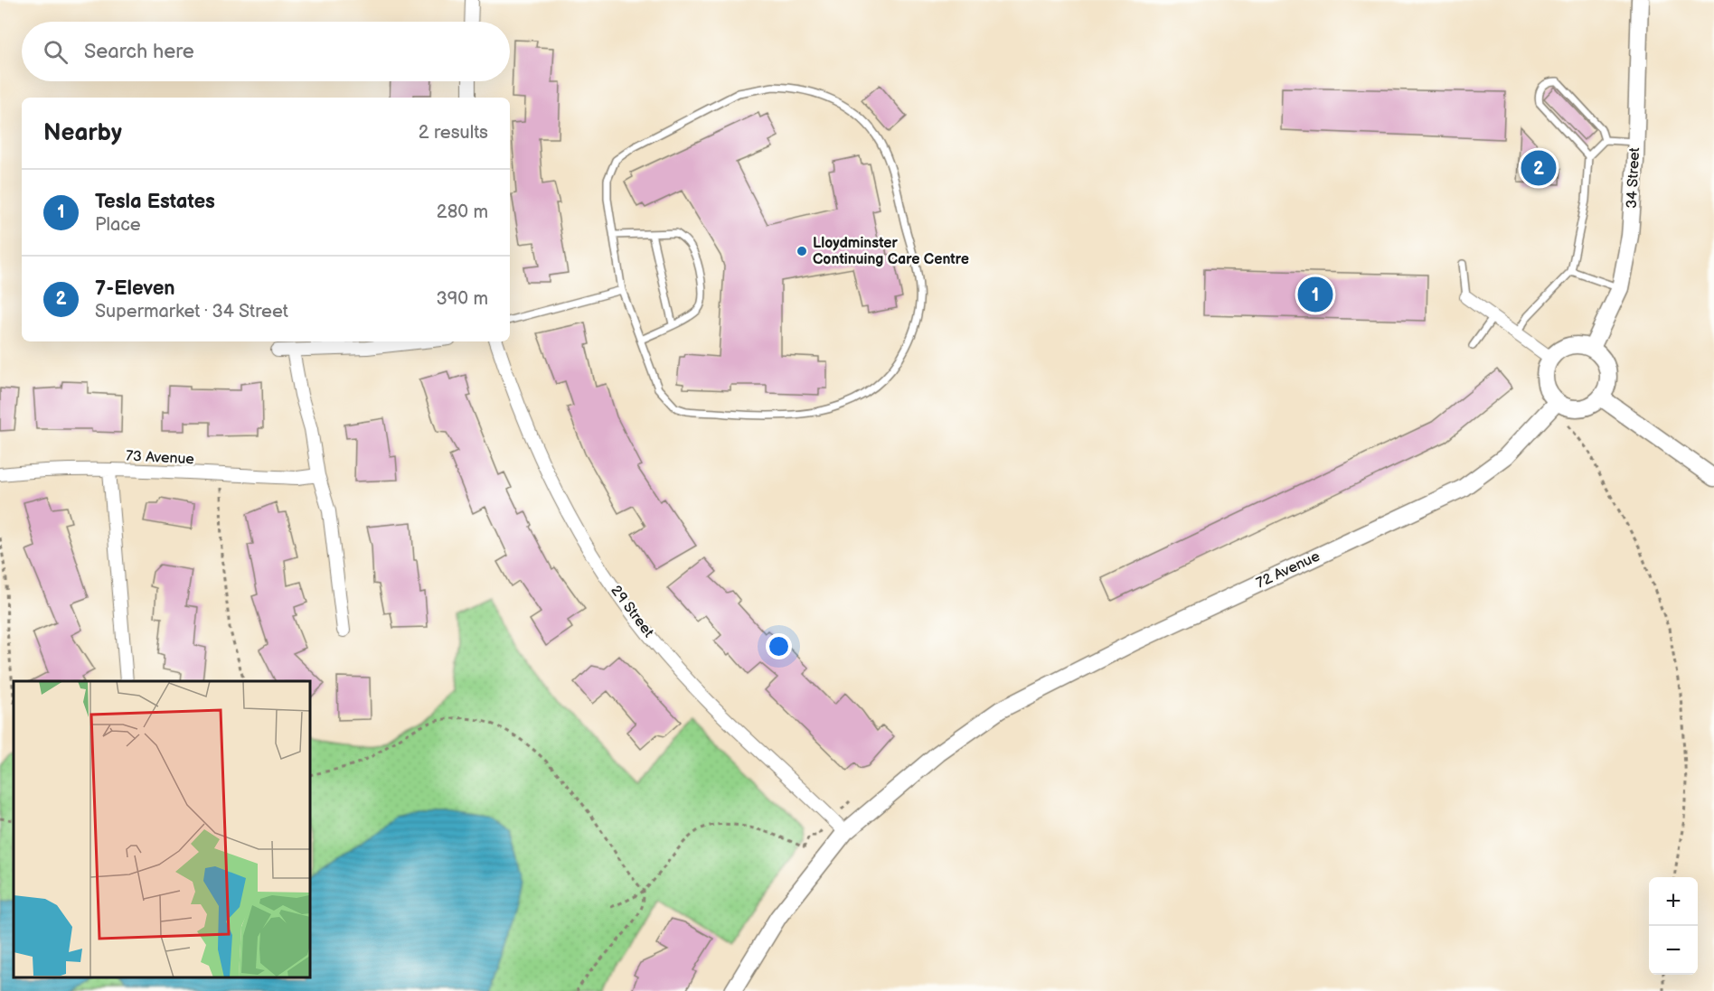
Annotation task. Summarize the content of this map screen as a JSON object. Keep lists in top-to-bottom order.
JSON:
{
  "streets": {
    "street": [
      "34 Street",
      "73 Avenue",
      "72 Avenue",
      "29 Street"
    ]
  },
  "crossings": [
    ["34 Street", "72 Avenue"],
    ["72 Avenue", "29 Street"]
  ],
  "places": ["Lloydminster Continuing Care Centre"],
  "page": {
    "search": "Search here",
    "heading": ["Nearby", "2 results"],
    "pins": ["2", "1"],
    "list": [
      {
        "mark": "1",
        "name": "Tesla Estates",
        "note": "Place",
        "value": "280 m"
      },
      {
        "mark": "2",
        "name": "7-Eleven",
        "note": "Supermarket · 34 Street",
        "value": "390 m"
      }
    ],
    "map_buttons": ["+", "−"]
  }
}
